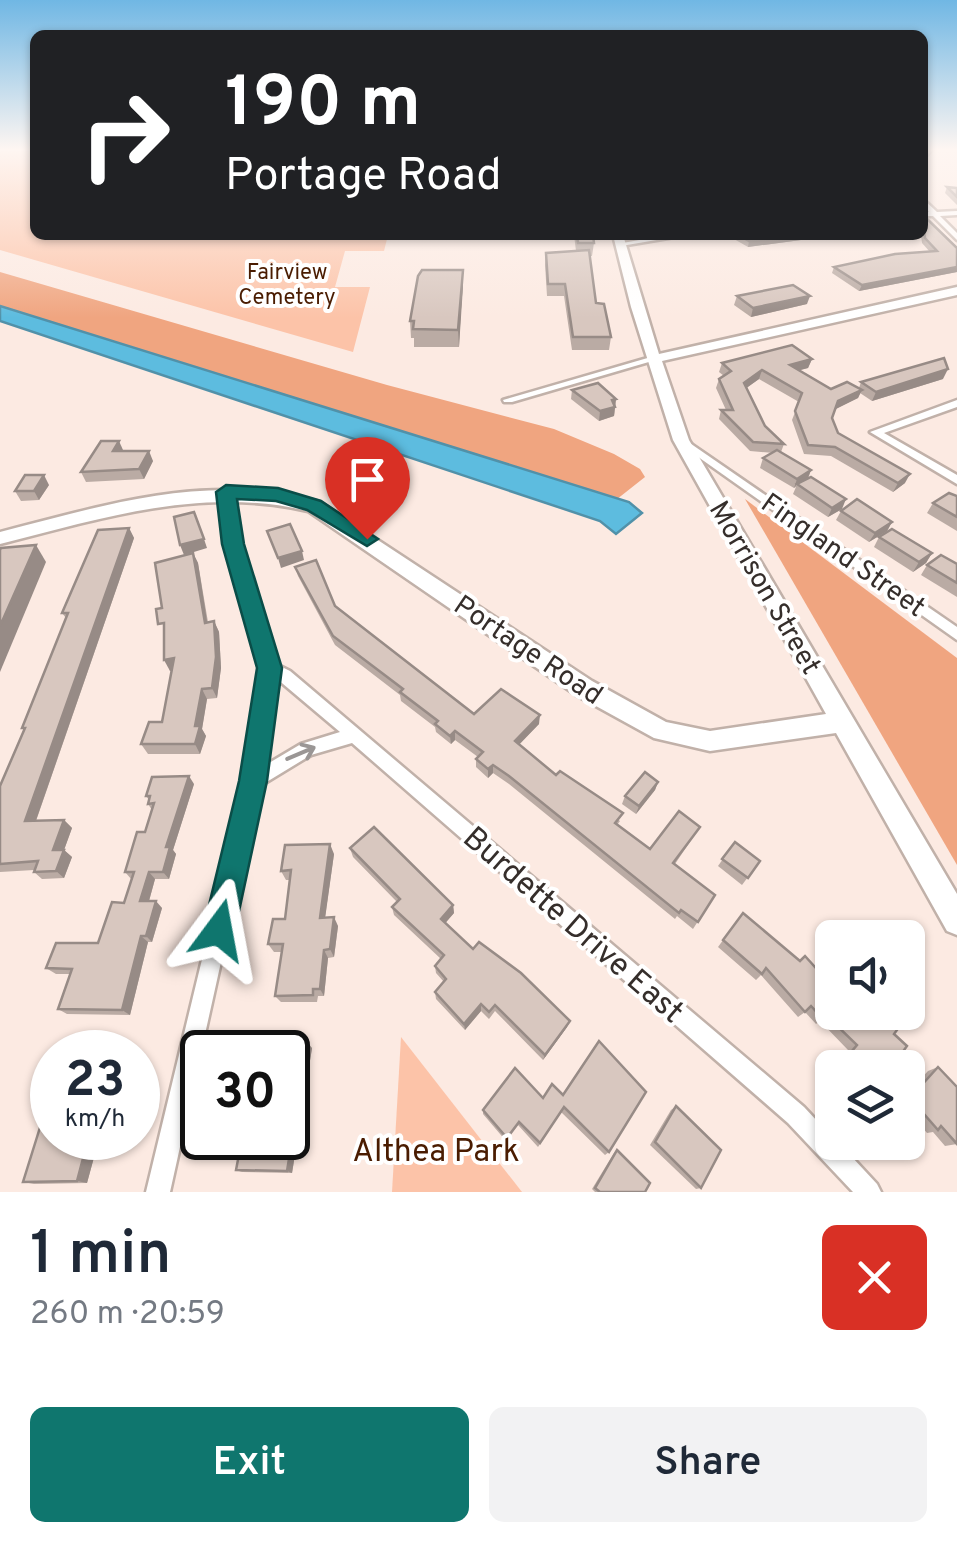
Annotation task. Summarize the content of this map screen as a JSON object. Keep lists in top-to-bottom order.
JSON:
{
  "streets": {
    "street": [
      "Fingland Street",
      "Morrison Street",
      "Portage Road",
      "Burdette Drive East"
    ]
  },
  "crossings": [
    ["Fingland Street", "Morrison Street"],
    ["Morrison Street", "Portage Road"]
  ],
  "parks": ["Fairview Cemetery", "Althea Park"],
  "page": {
    "turn": ["190 m", "Portage Road"],
    "speed": "23 km/h",
    "limit": "30",
    "heading": ["1 min", "260 m · 20:59"],
    "buttons": ["Exit", "Share"]
  }
}
